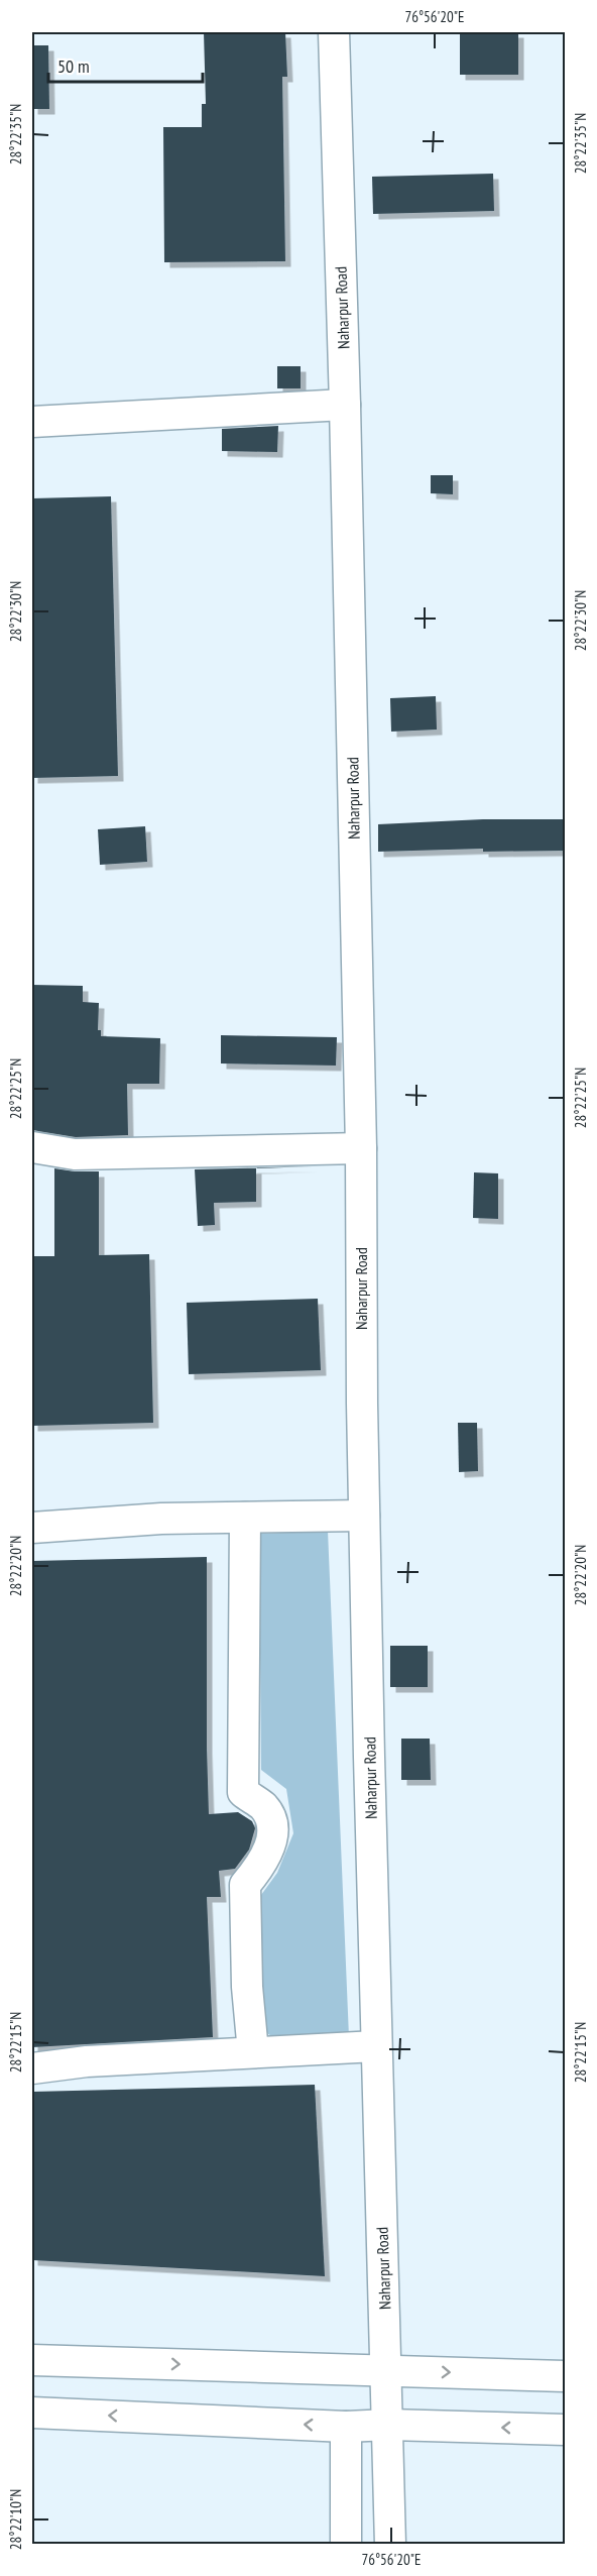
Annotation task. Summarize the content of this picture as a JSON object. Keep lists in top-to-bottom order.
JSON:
{
  "streets": {
    "street": ["Naharpur Road"]
  },
  "scale_bar": "50 m",
  "coordinates": [
    "76°56'20\"E",
    "28°22'35\"N",
    "28°22'30\"N",
    "28°22'25\"N",
    "28°22'20\"N",
    "28°22'15\"N",
    "28°22'10\"N"
  ]
}
